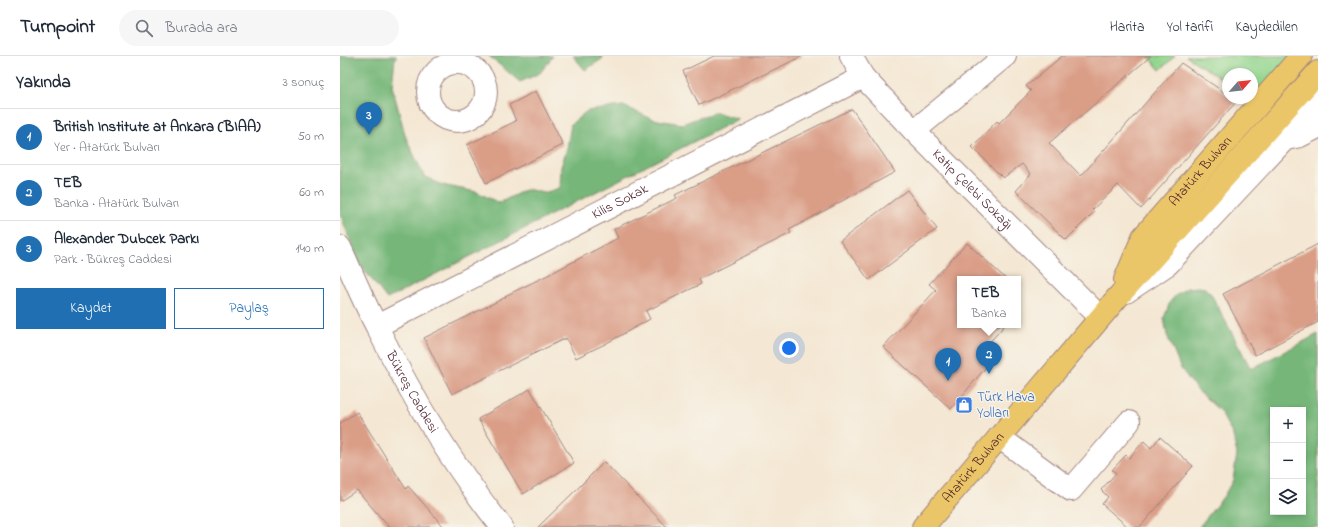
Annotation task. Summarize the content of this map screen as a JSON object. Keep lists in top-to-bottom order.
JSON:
{
  "streets": {
    "main road": ["Atatürk Bulvarı"],
    "street": ["Katip Çelebi Sokağı", "Kilis Sokak", "Bükreş Caddesi"]
  },
  "crossings": [
    ["Atatürk Bulvarı", "Katip Çelebi Sokağı"],
    ["Katip Çelebi Sokağı", "Kilis Sokak"],
    ["Kilis Sokak", "Bükreş Caddesi"]
  ],
  "places": {
    "shop": ["Türk Hava Yolları"]
  },
  "north": "top right",
  "page": {
    "header": "Turnpoint",
    "search": "Burada ara",
    "nav": ["Harita", "Yol tarifi", "Kaydedilen"],
    "heading": ["Yakında", "3 sonuç"],
    "pins": ["3", "2", "1"],
    "list": [
      {
        "mark": "1",
        "name": "British Institute at Ankara (BIAA)",
        "note": "Yer · Atatürk Bulvarı",
        "value": "50 m"
      },
      {
        "mark": "2",
        "name": "TEB",
        "note": "Banka · Atatürk Bulvarı",
        "value": "60 m"
      },
      {
        "mark": "3",
        "name": "Alexander Dubcek Parkı",
        "note": "Park · Bükreş Caddesi",
        "value": "140 m"
      }
    ],
    "buttons": ["Kaydet", "Paylaş"],
    "popup": ["TEB", "Banka"],
    "map_buttons": ["+", "−"]
  }
}
